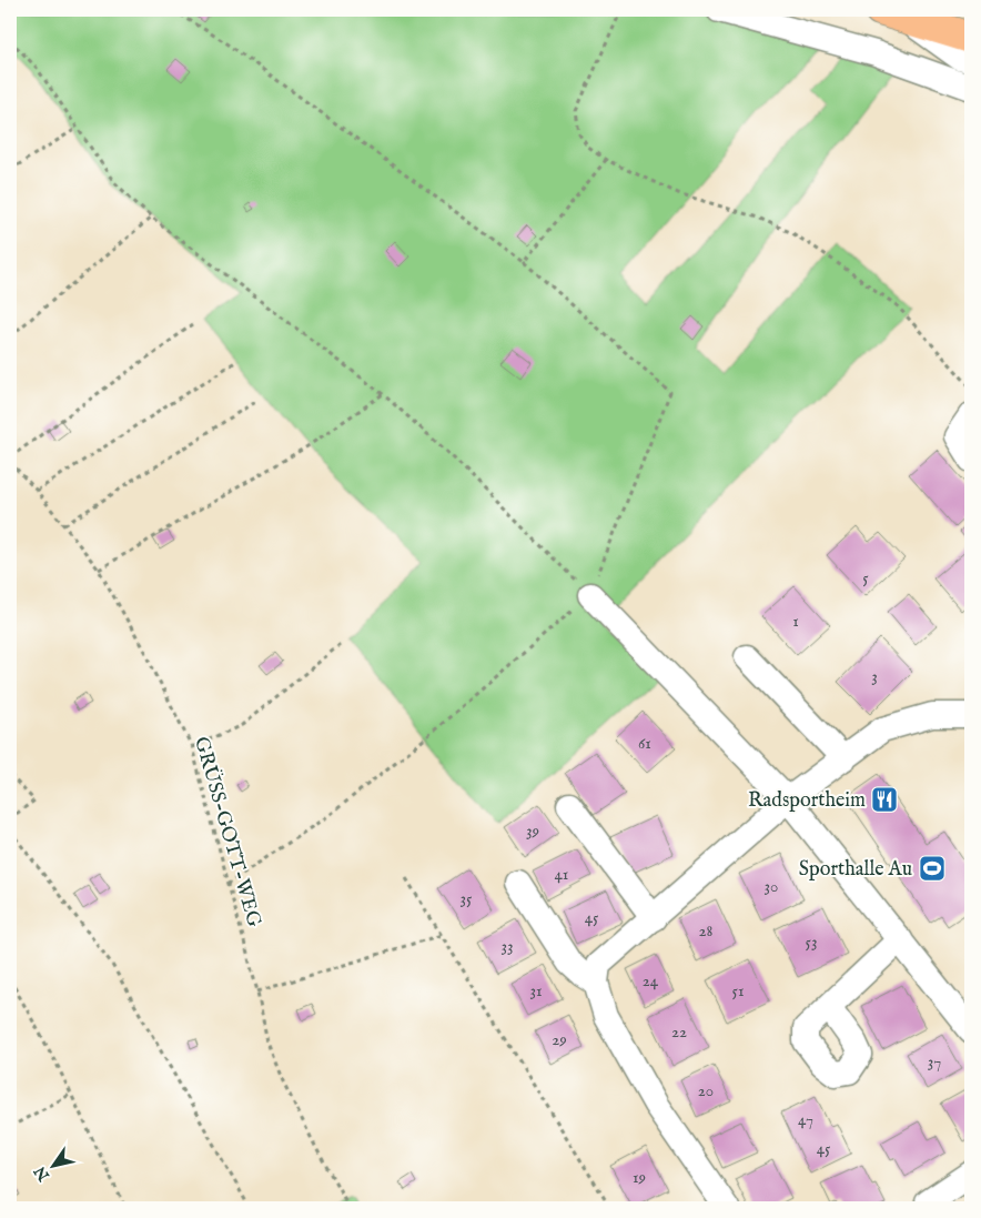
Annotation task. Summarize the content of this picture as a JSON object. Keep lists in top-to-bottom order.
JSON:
{
  "streets": {
    "path": ["GRÜSS-GOTT-WEG"]
  },
  "places": {
    "restaurant": ["Radsportheim"],
    "sports": ["Sporthalle Au"]
  },
  "house_numbers": [
    "5",
    "1",
    "3",
    "61",
    "39",
    "41",
    "30",
    "35",
    "45",
    "28",
    "53",
    "33",
    "24",
    "31",
    "51",
    "22",
    "29",
    "37",
    "20",
    "47",
    "45",
    "19"
  ],
  "north": "bottom left"
}
